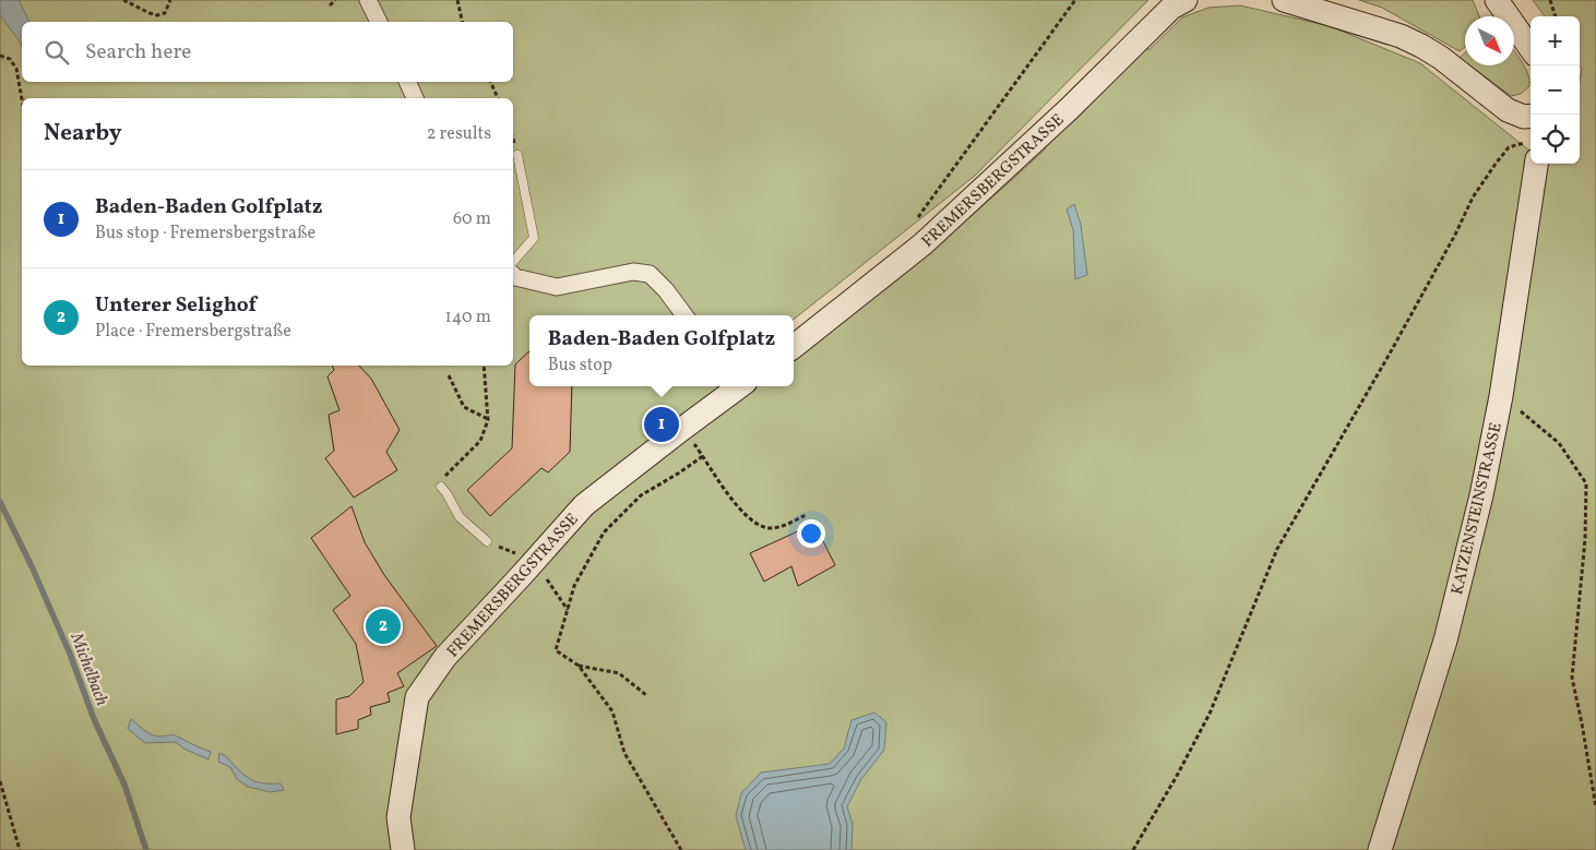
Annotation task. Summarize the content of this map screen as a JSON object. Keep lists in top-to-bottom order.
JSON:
{
  "streets": {
    "main road": ["FREMERSBERGSTRASSE", "KATZENSTEINSTRASSE"]
  },
  "water": ["Michelbach"],
  "north": "bottom right",
  "page": {
    "map_buttons": ["+", "−"],
    "search": "Search here",
    "heading": ["Nearby", "2 results"],
    "list": [
      {
        "mark": "1",
        "name": "Baden-Baden Golfplatz",
        "note": "Bus stop · Fremersbergstraße",
        "value": "60 m"
      },
      {
        "mark": "2",
        "name": "Unterer Selighof",
        "note": "Place · Fremersbergstraße",
        "value": "140 m"
      }
    ],
    "popup": ["Baden-Baden Golfplatz", "Bus stop"],
    "pins": ["1", "2"]
  }
}
